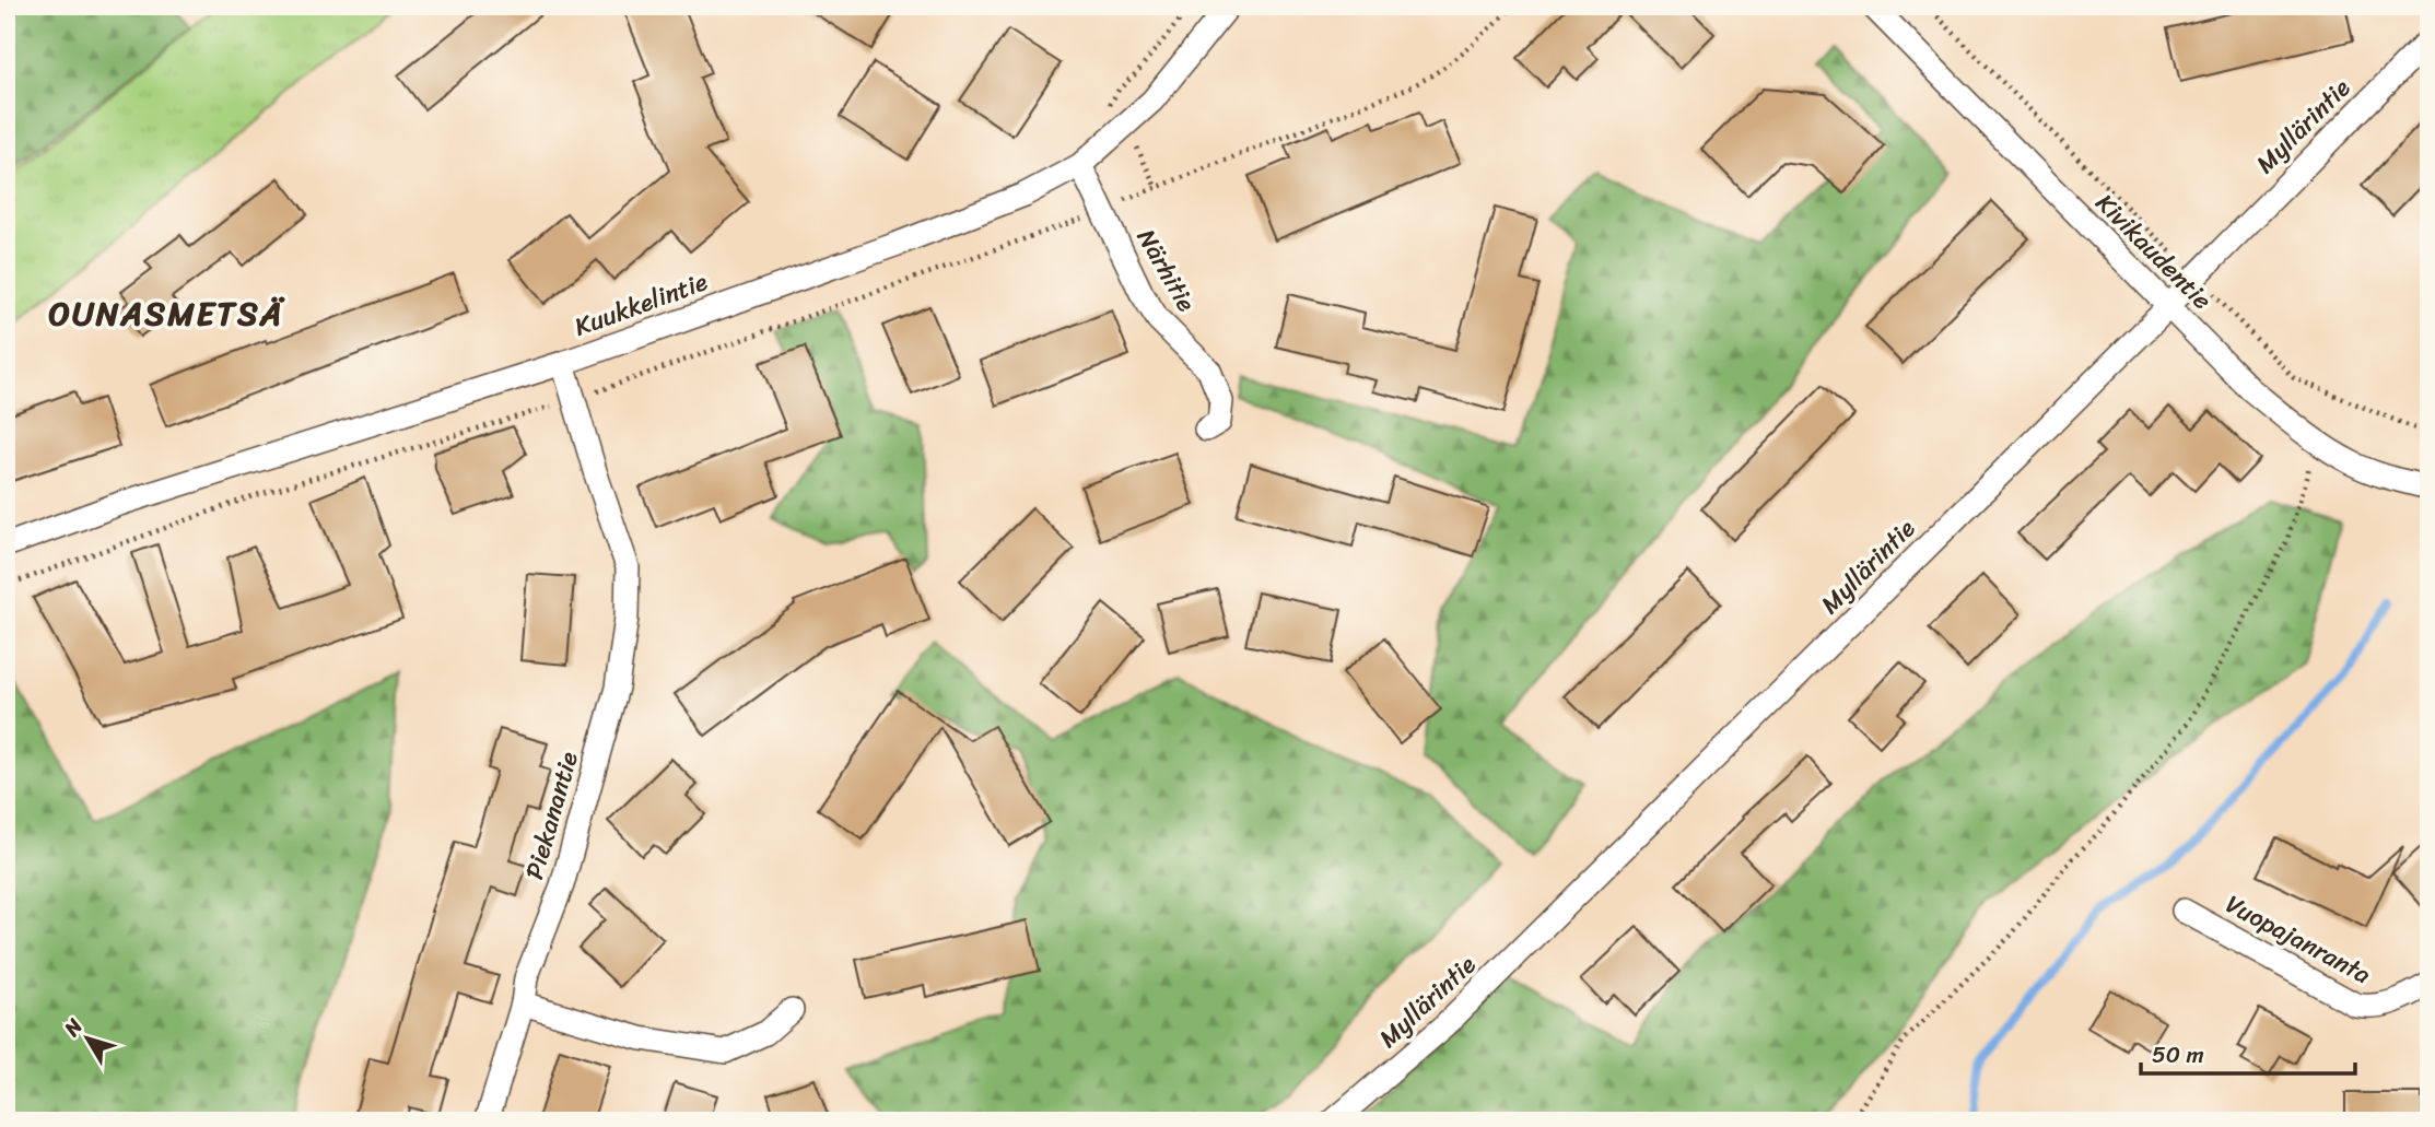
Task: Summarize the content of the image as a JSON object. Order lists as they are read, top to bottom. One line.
{"streets":{"street":["Myllärintie","Kivikaudentie","Närhitie","Kuukkelintie","Piekanantie","Vuopajanranta"]},"crossings":[["Myllärintie","Kivikaudentie"],["Närhitie","Kuukkelintie"],["Kuukkelintie","Piekanantie"]],"districts":["OUNASMETSÄ"],"scale_bar":"50 m","north":"top left"}
